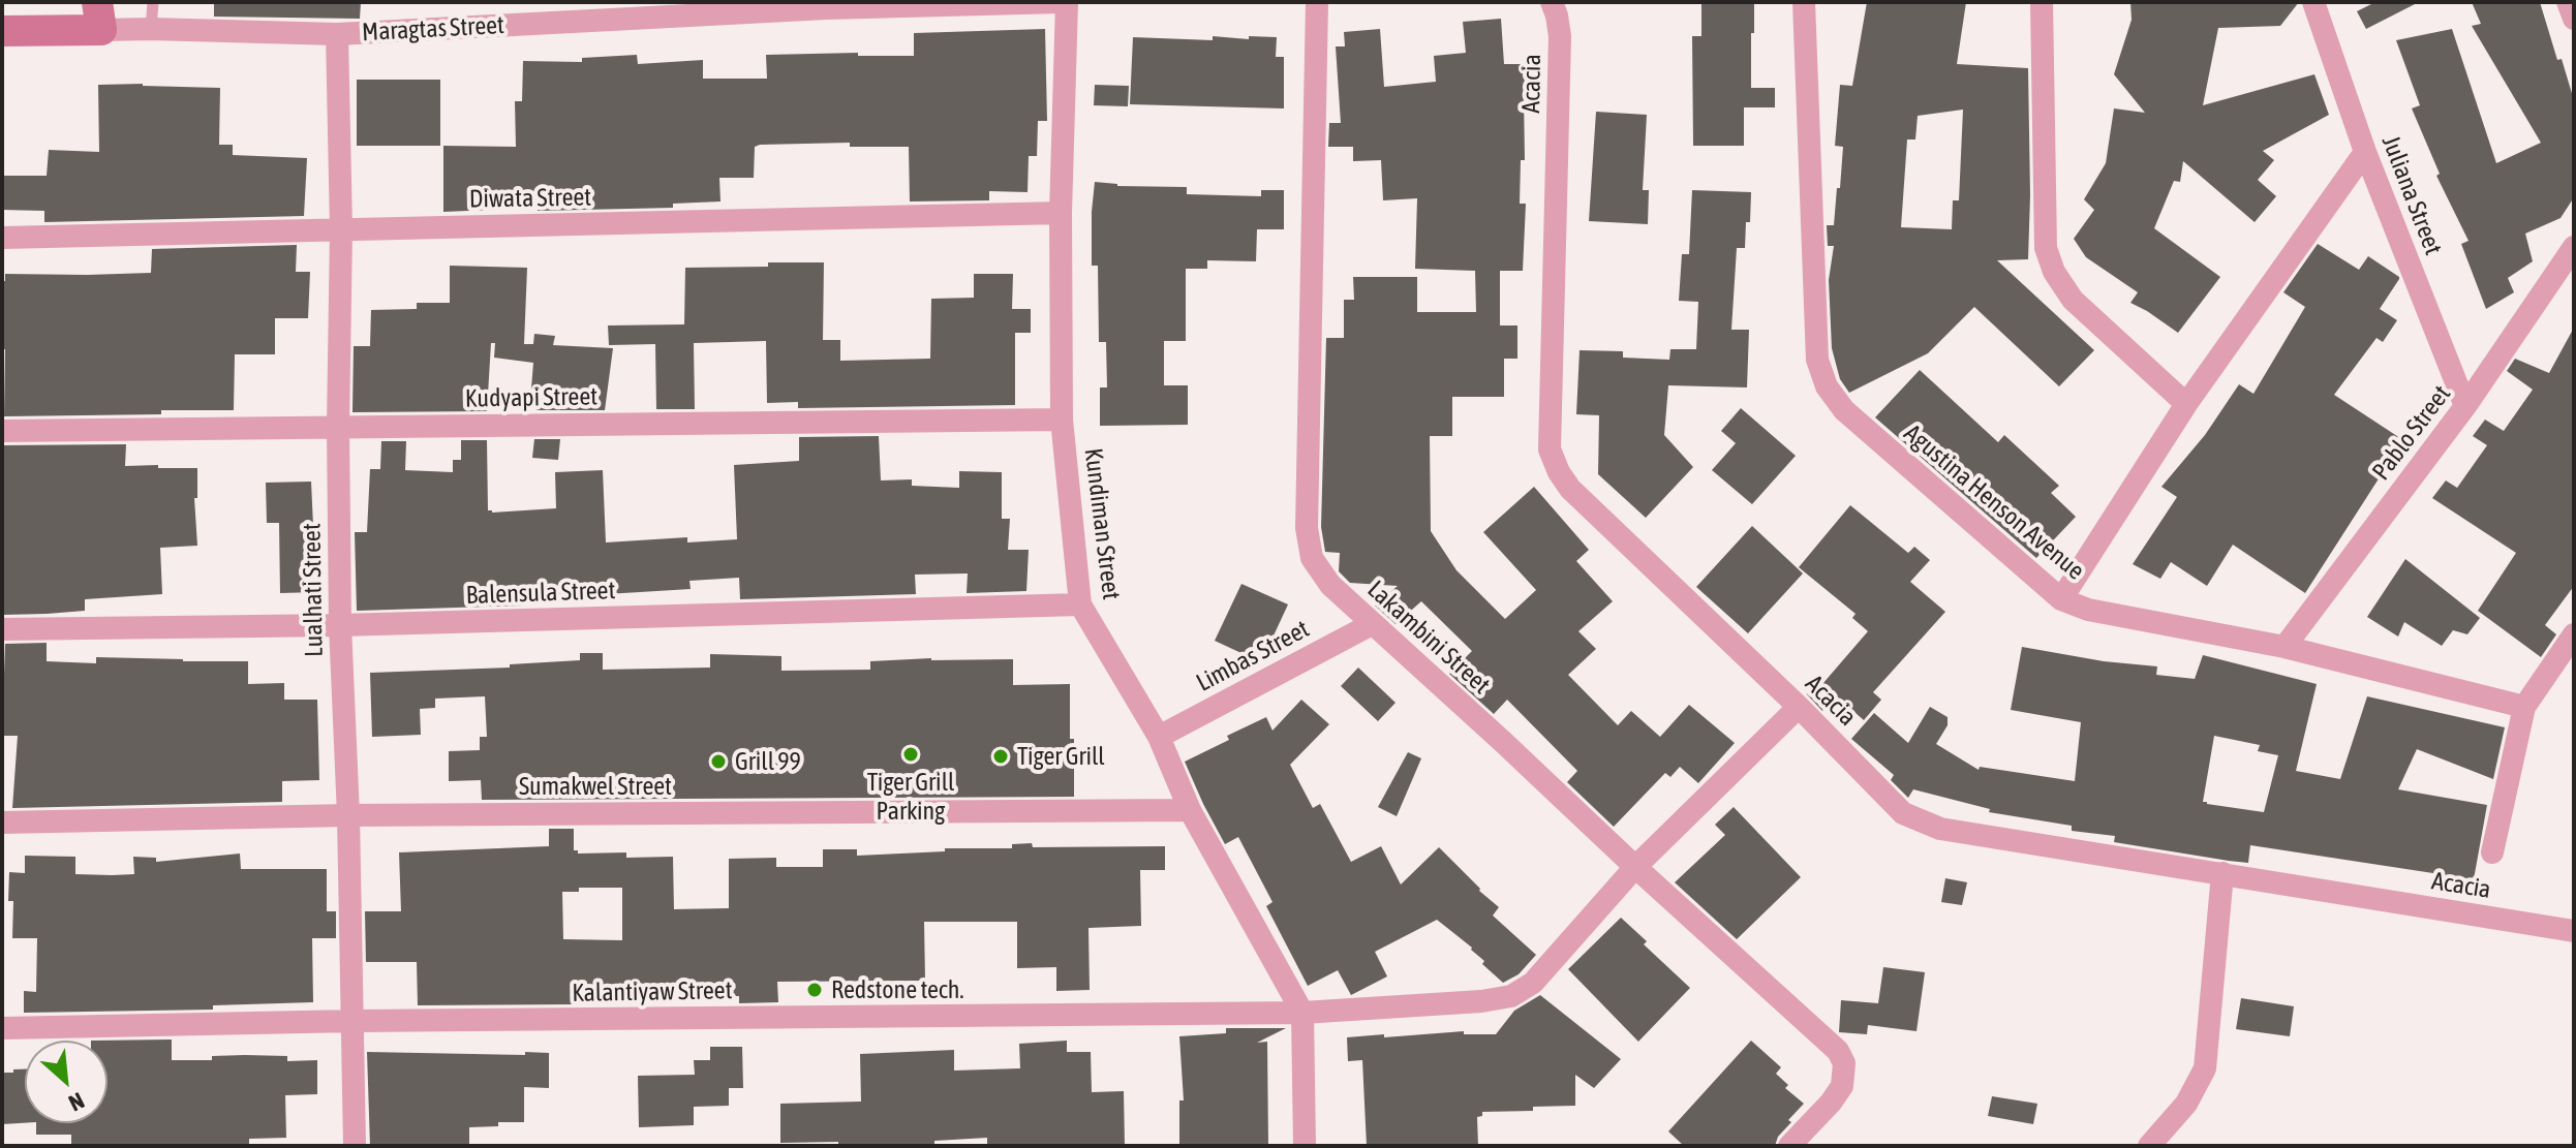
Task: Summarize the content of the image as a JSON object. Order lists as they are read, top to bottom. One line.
{"streets":{"street":["Maragtas Street","Acacia","Juliana Street","Diwata Street","Kudyapi Street","Pablo Street","Agustina Henson Avenue","Kundiman Street","Lualhati Street","Balensula Street","Lakambini Street","Limbas Street","Sumakwel Street","Kalantiyaw Street"]},"crossings":[["Maragtas Street","Kundiman Street"],["Maragtas Street","Lualhati Street"],["Acacia","Kalantiyaw Street"],["Juliana Street","Pablo Street"],["Diwata Street","Kundiman Street"],["Diwata Street","Lualhati Street"],["Kudyapi Street","Kundiman Street"],["Kudyapi Street","Lualhati Street"],["Pablo Street","Agustina Henson Avenue"],["Kundiman Street","Balensula Street"],["Kundiman Street","Limbas Street"],["Kundiman Street","Sumakwel Street"],["Kundiman Street","Kalantiyaw Street"],["Lualhati Street","Balensula Street"],["Lualhati Street","Sumakwel Street"],["Lualhati Street","Kalantiyaw Street"],["Lakambini Street","Limbas Street"],["Lakambini Street","Kalantiyaw Street"]],"places":["Tiger Grill Parking","Tiger Grill","Grill 99","Redstone tech."],"north":"bottom right"}
